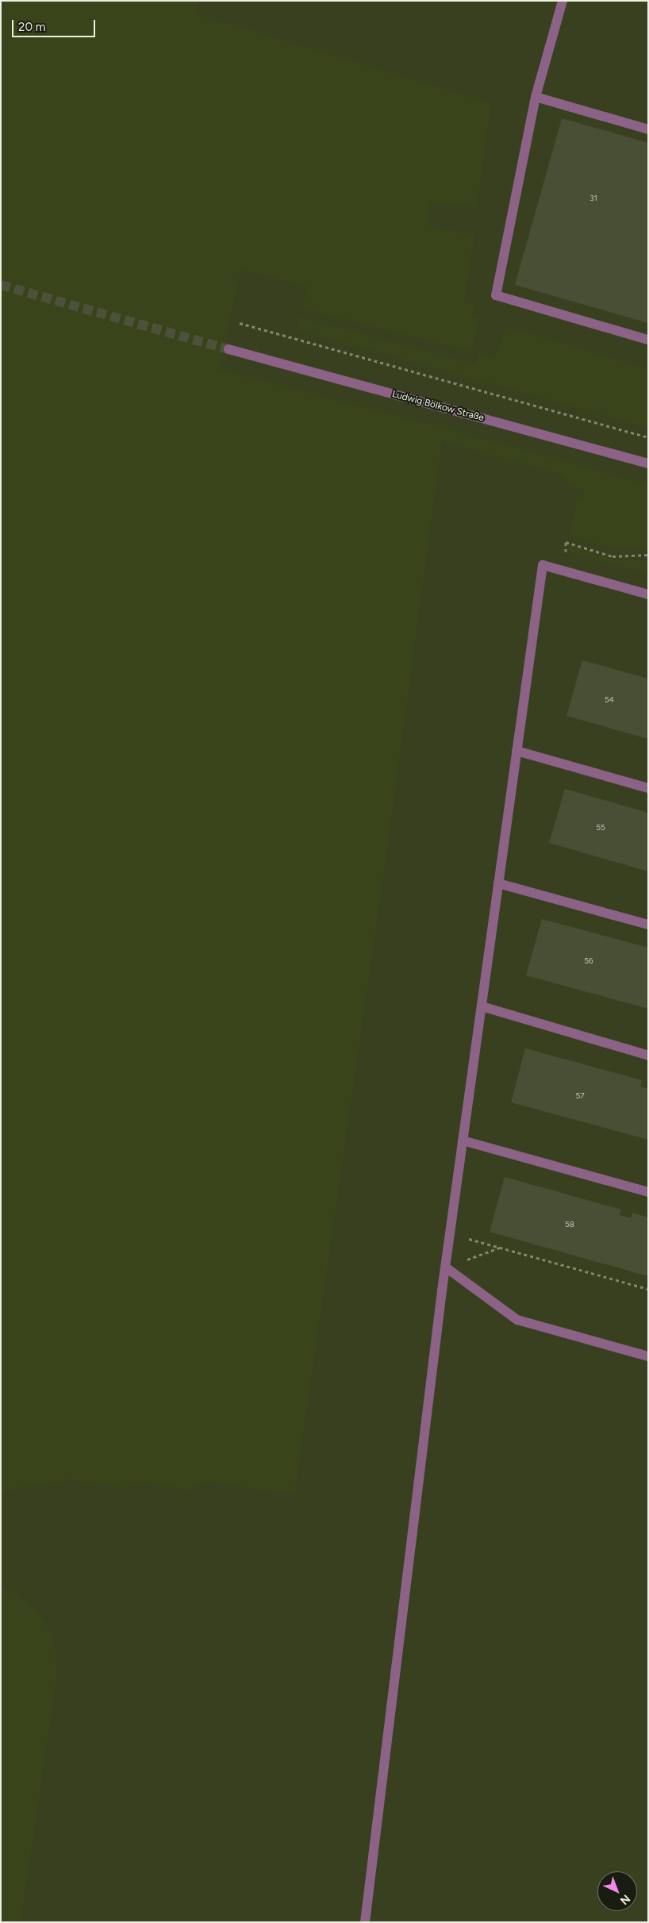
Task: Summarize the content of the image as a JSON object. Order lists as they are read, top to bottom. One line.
{"streets":{"street":["Ludwig Bölkow Straße"]},"house_numbers":["31","54","55","56","57","58"],"scale_bar":"20 m","north":"bottom right"}
